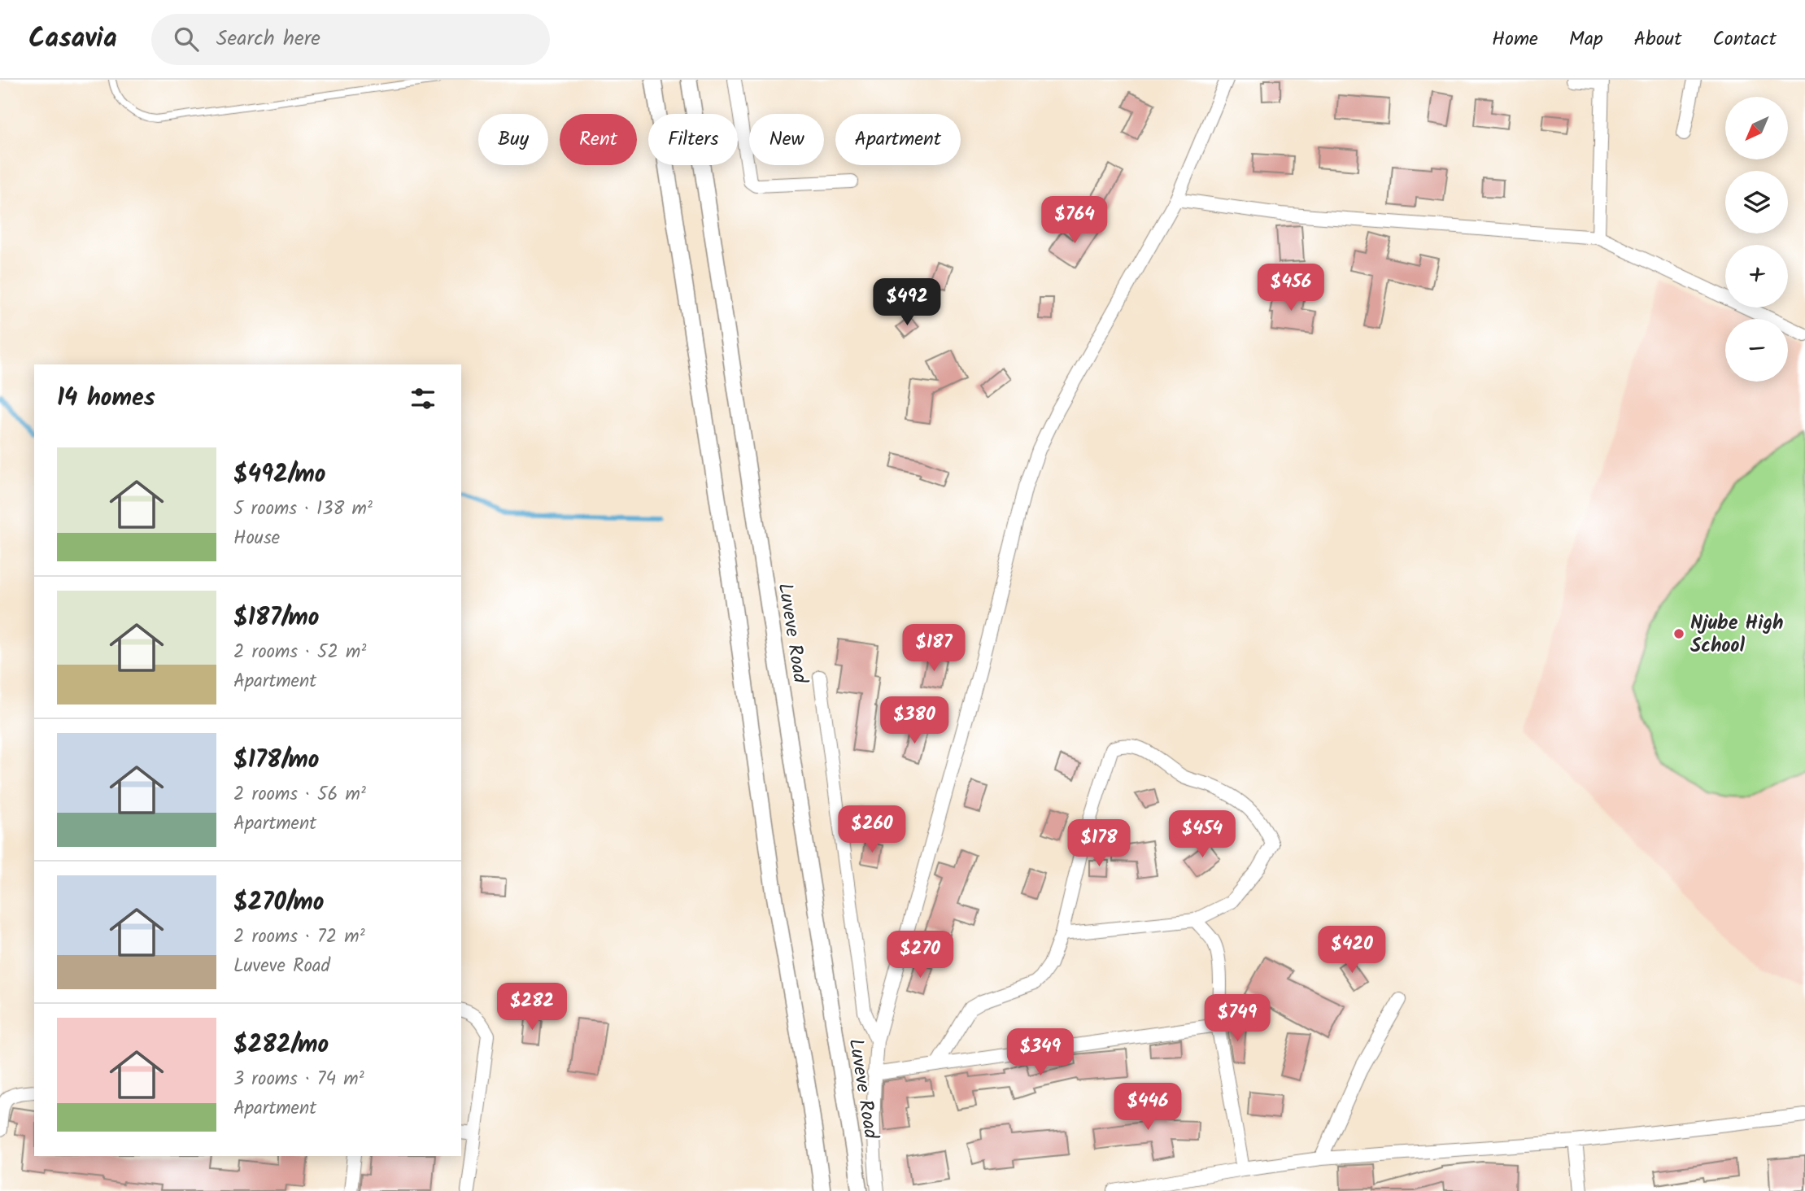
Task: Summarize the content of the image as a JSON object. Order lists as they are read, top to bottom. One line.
{"streets":{"street":["Luveve Road"]},"places":["Njube High School"],"north":"bottom left","page":{"header":"Casavia","search":"Search here","nav":["Home","Map","About","Contact"],"map_buttons":["+","−"],"chip":["Buy","Rent","Filters","New","Apartment"],"price":["$764","$456","$492","$187","$380","$260","$454","$178","$420","$270","$282","$749","$349","$446"],"heading":"14 homes","list":[{"name":"$492/mo","note":"5 rooms · 138 m² · House"},{"name":"$187/mo","note":"2 rooms · 52 m² · Apartment"},{"name":"$178/mo","note":"2 rooms · 56 m² · Apartment"},{"name":"$270/mo","note":"2 rooms · 72 m² · Luveve Road"},{"name":"$282/mo","note":"3 rooms · 74 m² · Apartment"}]}}
